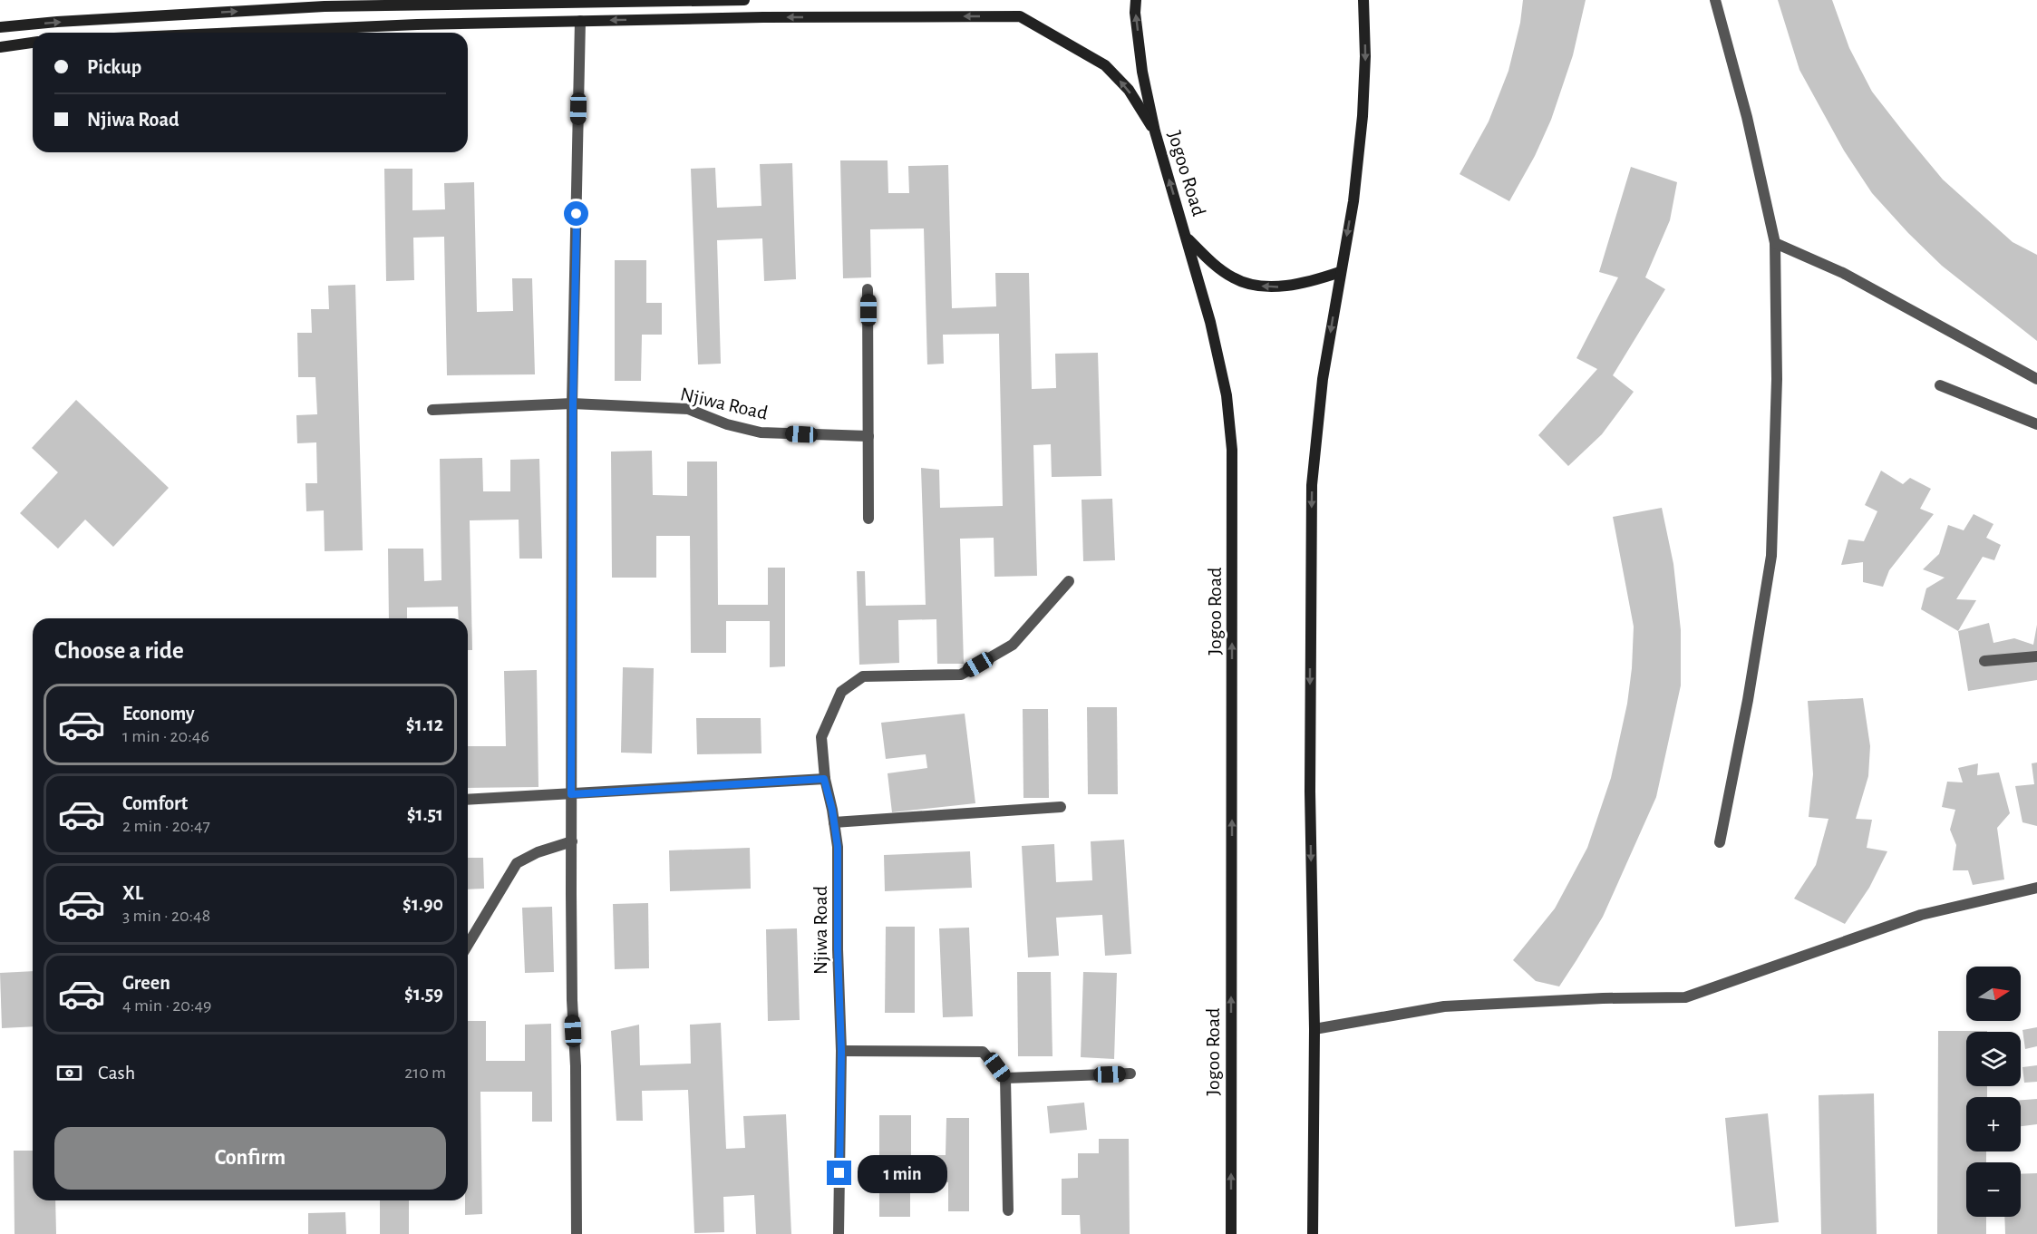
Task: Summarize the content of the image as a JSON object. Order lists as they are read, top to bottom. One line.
{"streets":{"main road":["Jogoo Road"],"street":["Njiwa Road"]},"north":"right","page":{"banner":["Pickup","Njiwa Road"],"heading":"Choose a ride","list":[{"name":"Economy","note":"1 min · 20:46","value":"$1.12"},{"name":"Comfort","note":"2 min · 20:47","value":"$1.51"},{"name":"XL","note":"3 min · 20:48","value":"$1.90"},{"name":"Green","note":"4 min · 20:49","value":"$1.59"}],"map_buttons":["+","−"],"pay":["Cash","210 m"],"buttons":"Confirm","bubble":"1 min"}}
